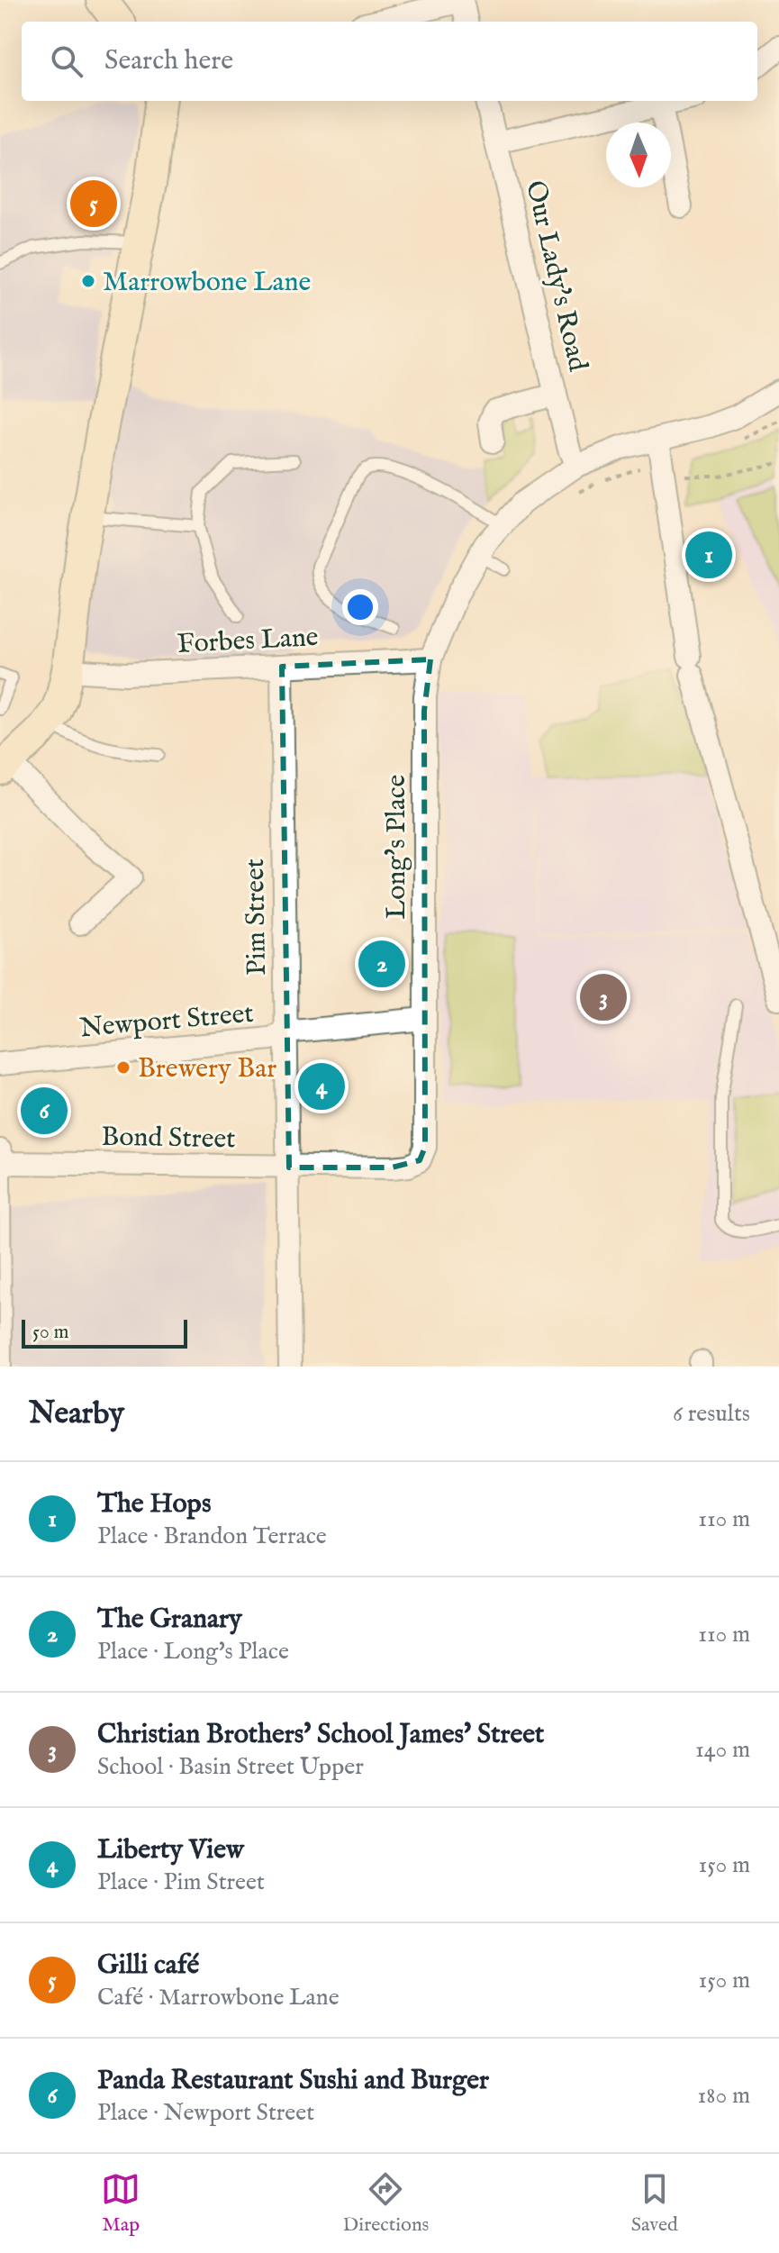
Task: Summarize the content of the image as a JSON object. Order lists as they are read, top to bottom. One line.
{"streets":{"street":["Our Lady's Road","Forbes Lane","Long's Place","Pim Street","Newport Street","Bond Street"]},"crossings":[["Our Lady's Road","Long's Place"],["Forbes Lane","Long's Place"],["Forbes Lane","Pim Street"],["Long's Place","Pim Street"],["Long's Place","Newport Street"],["Long's Place","Bond Street"],["Pim Street","Newport Street"],["Pim Street","Bond Street"]],"places":["Marrowbone Lane","Brewery Bar"],"scale_bar":"50 m","north":"bottom","page":{"search":"Search here","pins":["5","1","2","3","4","6"],"scale":"50 m","heading":["Nearby","6 results"],"list":[{"mark":"1","name":"The Hops","note":"Place · Brandon Terrace","value":"110 m"},{"mark":"2","name":"The Granary","note":"Place · Long's Place","value":"110 m"},{"mark":"3","name":"Christian Brothers' School James' Street","note":"School · Basin Street Upper","value":"140 m"},{"mark":"4","name":"Liberty View","note":"Place · Pim Street","value":"150 m"},{"mark":"5","name":"Gilli café","note":"Café · Marrowbone Lane","value":"150 m"},{"mark":"6","name":"Panda Restaurant Sushi and Burger","note":"Place · Newport Street","value":"180 m"}],"nav":["Map","Directions","Saved"]}}
